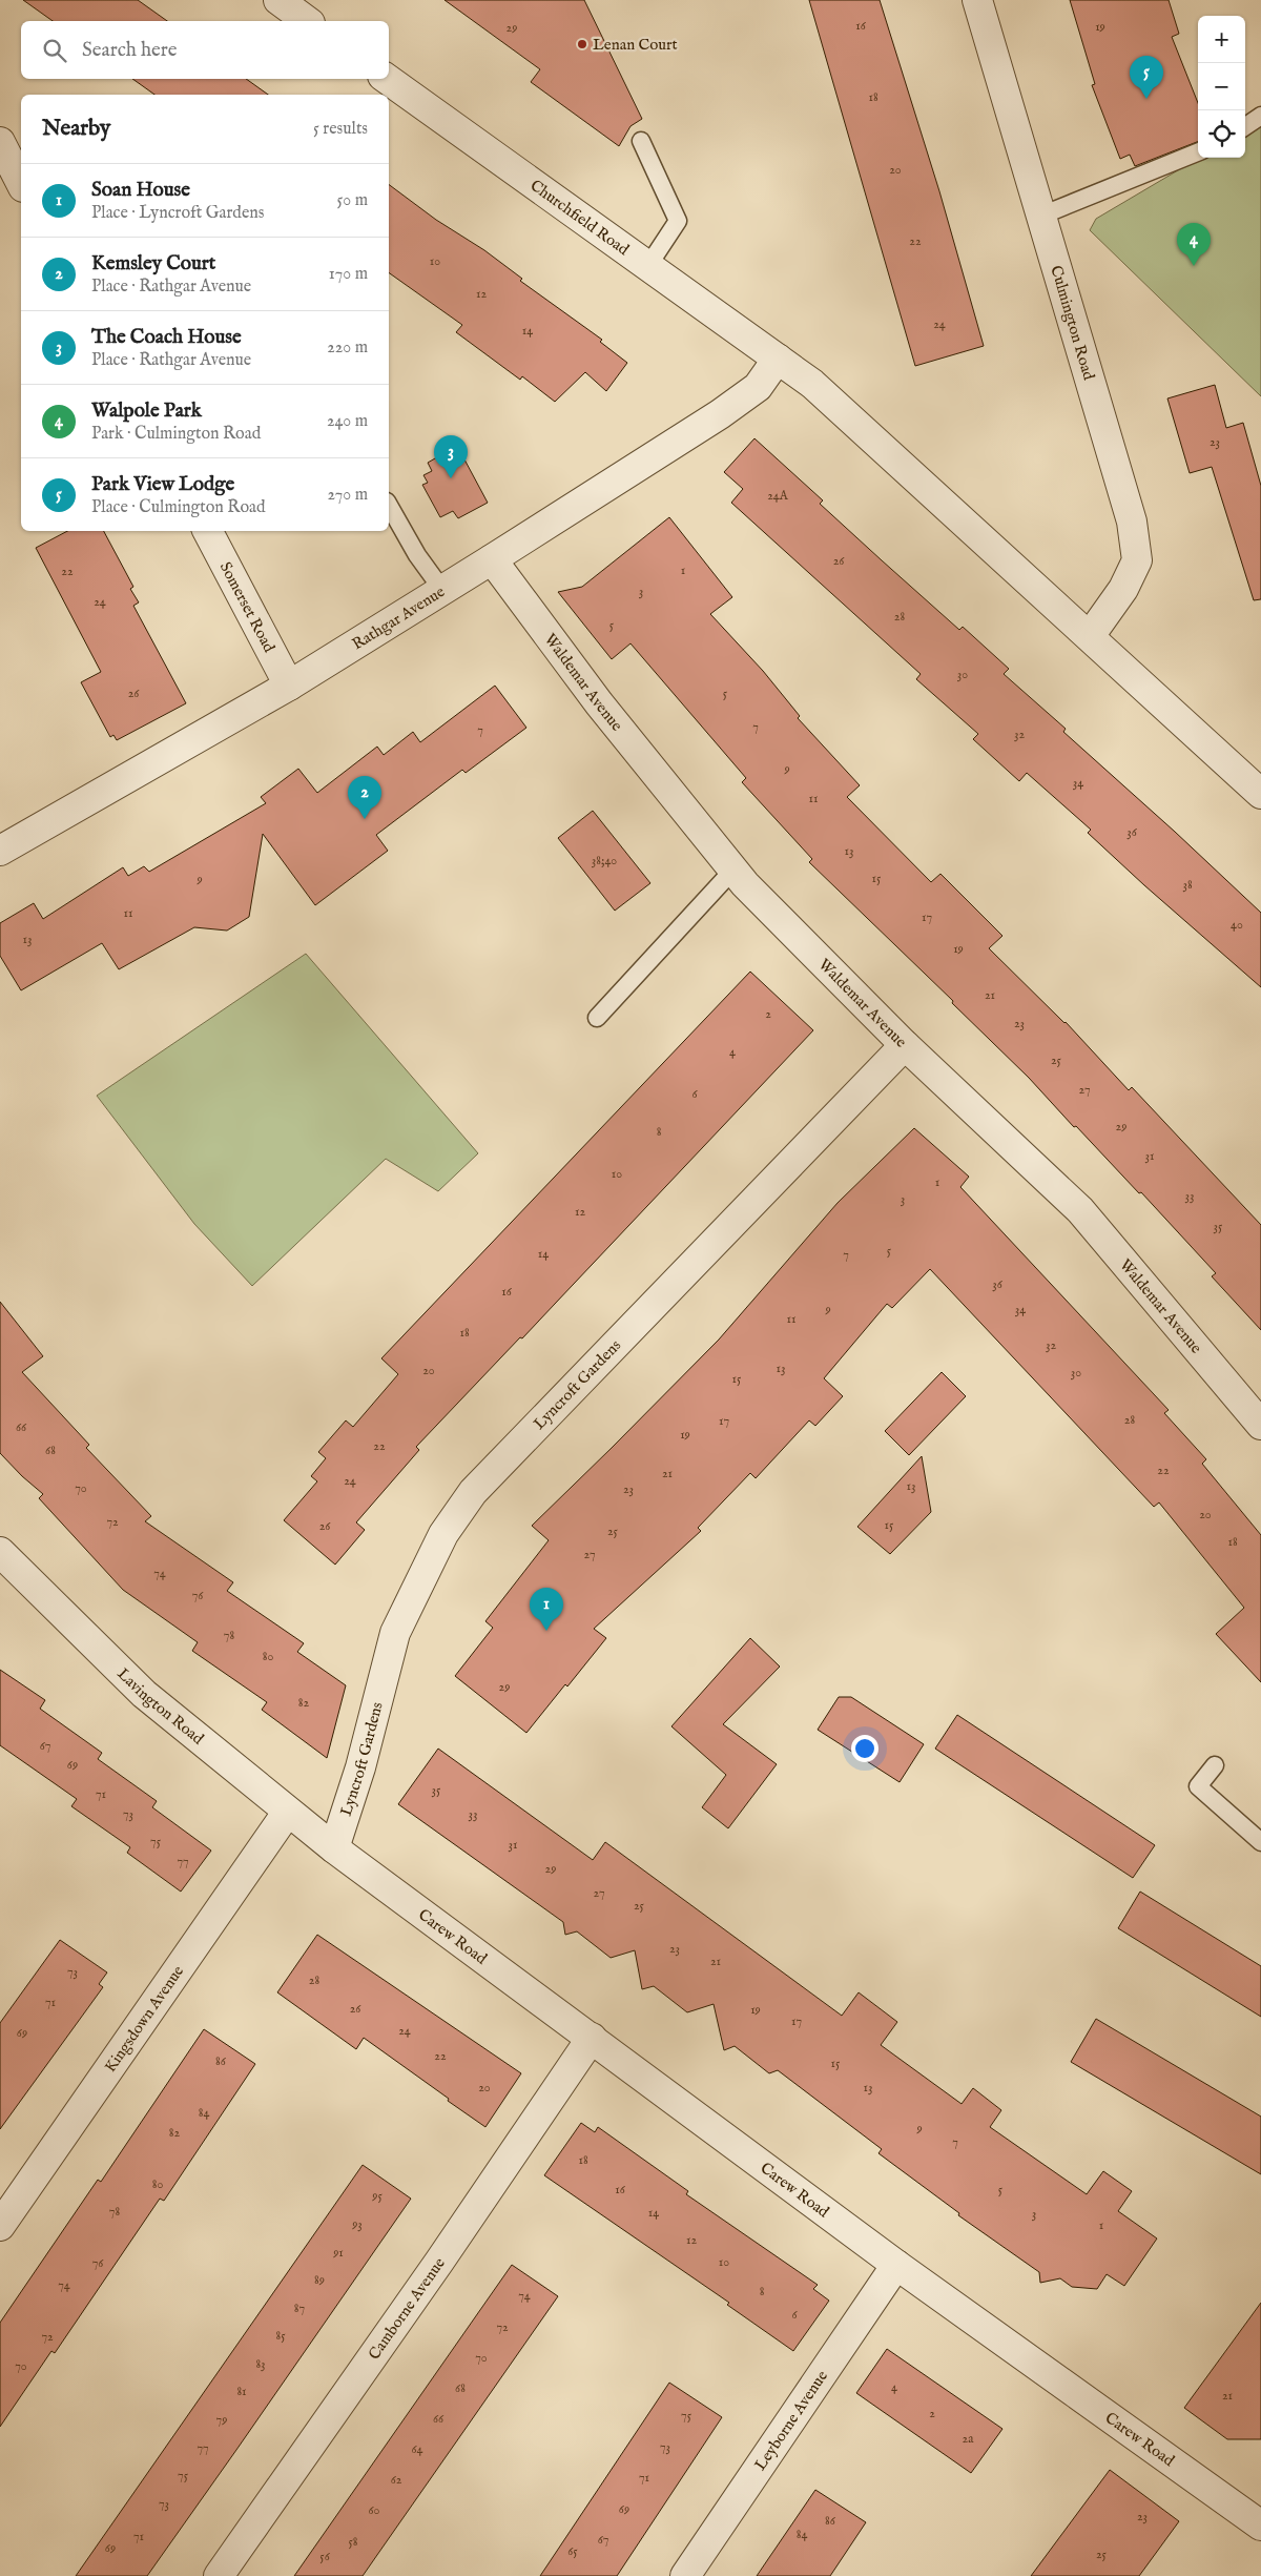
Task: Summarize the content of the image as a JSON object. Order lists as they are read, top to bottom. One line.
{"streets":{"street":["Churchfield Road","Culmington Road","Somerset Road","Rathgar Avenue","Waldemar Avenue","Lyncroft Gardens","Lavington Road","Carew Road","Kingsdown Avenue","Camborne Avenue","Leyborne Avenue"]},"crossings":[["Churchfield Road","Rathgar Avenue"],["Somerset Road","Rathgar Avenue"],["Rathgar Avenue","Waldemar Avenue"],["Waldemar Avenue","Lyncroft Gardens"],["Lyncroft Gardens","Lavington Road"],["Lyncroft Gardens","Carew Road"],["Lavington Road","Carew Road"],["Lavington Road","Kingsdown Avenue"],["Carew Road","Camborne Avenue"],["Carew Road","Leyborne Avenue"]],"places":["Lenan Court"],"house_numbers":["16","19","29","18","20","22","10","12","24","14","23","24A","26","1","22","3","24","28","5","30","26","5","7","7","32","9","34","11","36","13","38;40","15","9","38","11","17","40","13","19","21","2","23","4","25","27","6","29","8","31","10","1","33","3","12","35","5","14","7","36","16","9","34","11","18","32","13","20","30","15","28","17","66","19","22","68","22","21","24","13","70","23","20","72","15","26","25","18","27","74","76","78","80","29","82","67","69","35","71","73","33","75","31","77","29","27","25","23","21","73","28","71","26","19","17","24","69","22","86","15","20","13","84","9","82","7","18","80","16","5","95","78","14","3","93","1","12","91","10","76","89","74","8","74","87","6","72","85","72","70","83","70","4","68","81","21","2","75","66","79","2a","73","77","64","75","71","62","73","69","60","23","86","84","71","67","58","69","65","25","56"],"page":{"map_buttons":["+","−"],"search":"Search here","pins":["5","4","3","2","1"],"heading":["Nearby","5 results"],"list":[{"mark":"1","name":"Soan House","note":"Place · Lyncroft Gardens","value":"50 m"},{"mark":"2","name":"Kemsley Court","note":"Place · Rathgar Avenue","value":"170 m"},{"mark":"3","name":"The Coach House","note":"Place · Rathgar Avenue","value":"220 m"},{"mark":"4","name":"Walpole Park","note":"Park · Culmington Road","value":"240 m"},{"mark":"5","name":"Park View Lodge","note":"Place · Culmington Road","value":"270 m"}]}}
